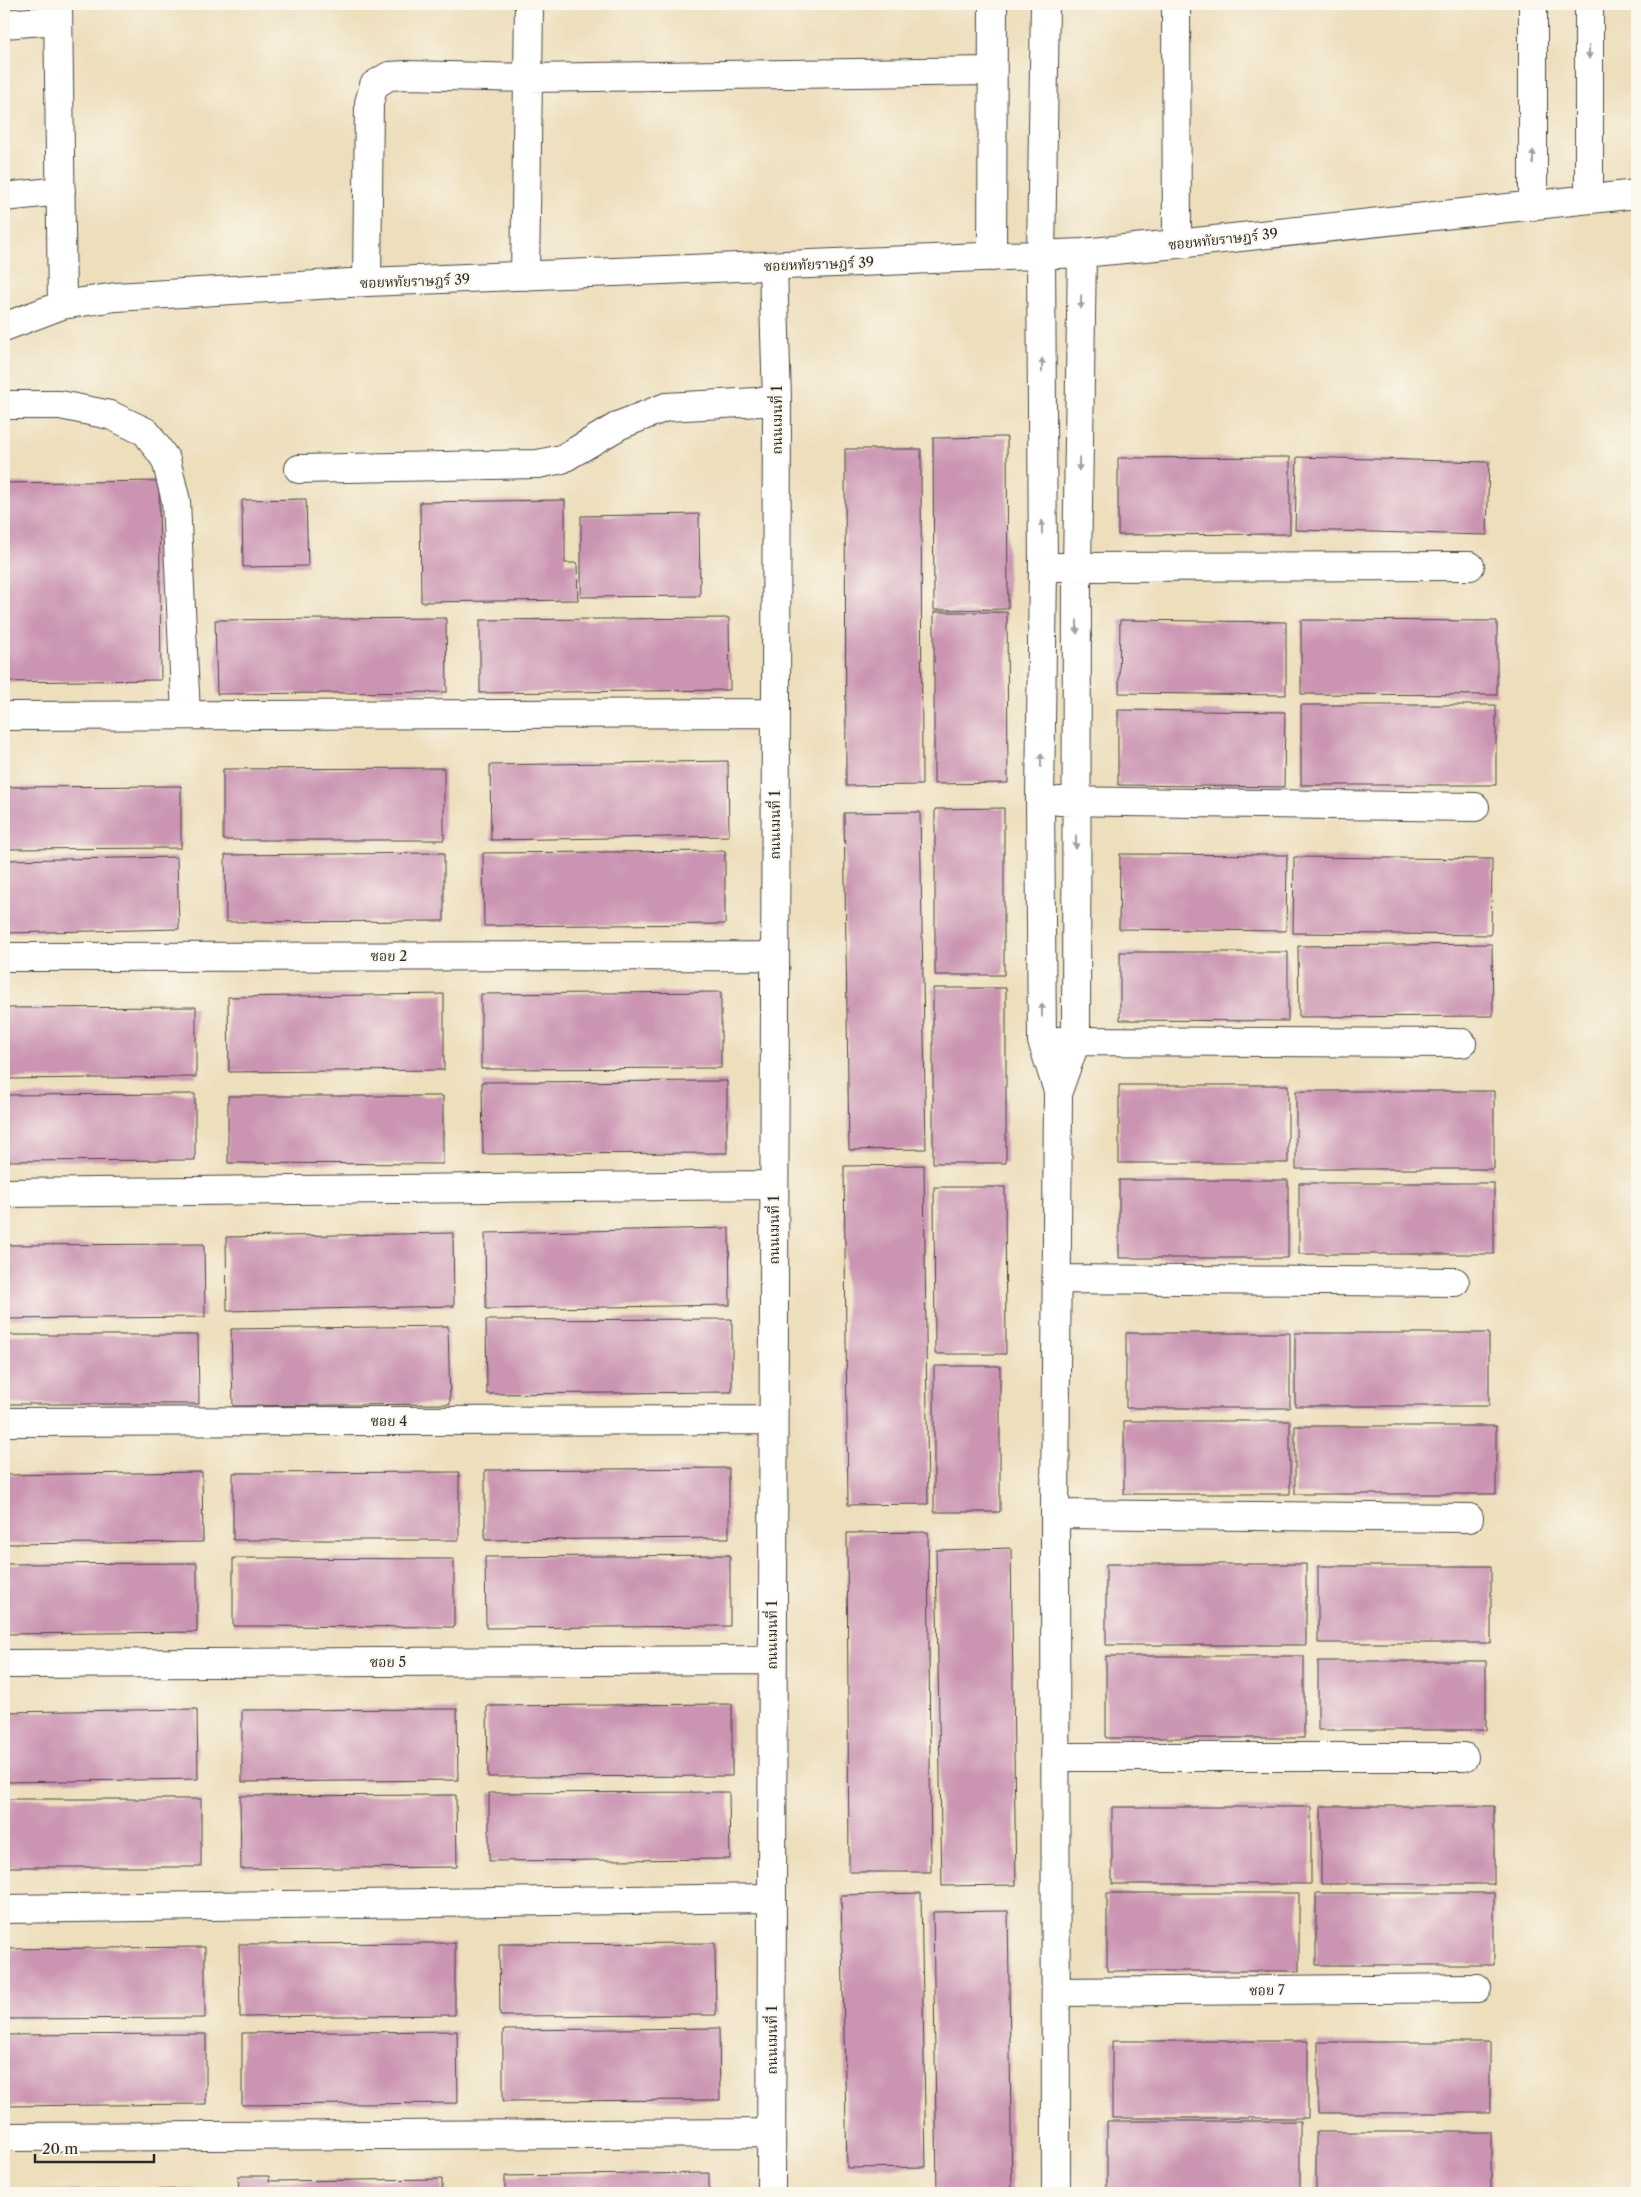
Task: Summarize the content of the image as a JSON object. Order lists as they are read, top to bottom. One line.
{"streets":{"street":["ซอยหทัยราษฎร์ 39","ถนนเมนที่ 1","ซอย 2","ซอย 4","ซอย 5","ซอย 7"]},"crossings":[["ซอยหทัยราษฎร์ 39","ถนนเมนที่ 1"],["ถนนเมนที่ 1","ซอย 2"],["ถนนเมนที่ 1","ซอย 4"],["ถนนเมนที่ 1","ซอย 5"]],"scale_bar":"20 m"}
